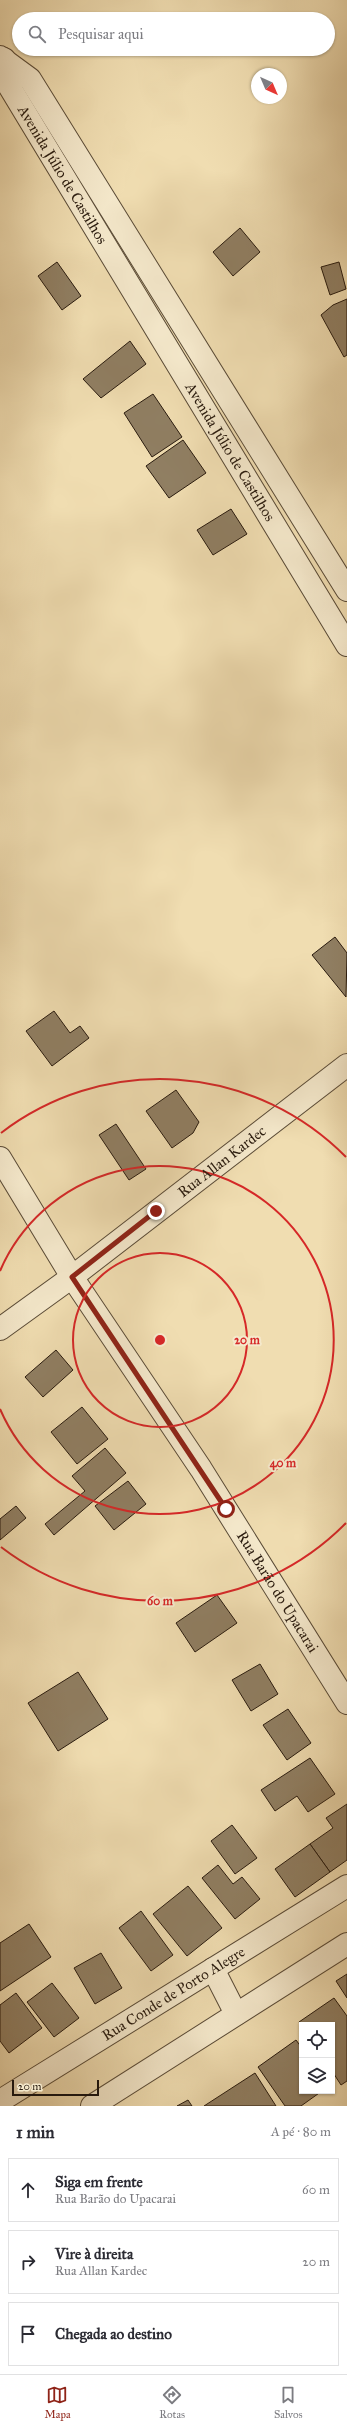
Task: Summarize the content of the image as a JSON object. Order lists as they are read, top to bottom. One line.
{"streets":{"street":["Avenida Júlio de Castilhos","Rua Allan Kardec","Rua Barão do Upacarai","Rua Conde de Porto Alegre"]},"crossings":[["Rua Allan Kardec","Rua Barão do Upacarai"]],"scale_bar":"20 m","north":"bottom right","page":{"search":"Pesquisar aqui","scale":"20 m","heading":["1 min","A pé · 80 m"],"list":[["Siga em frente","Rua Barão do Upacarai","60 m"],["Vire à direita","Rua Allan Kardec","20 m"],"Chegada ao destino"],"nav":["Mapa","Rotas","Salvos"]},"rings":["20 m","40 m","60 m"]}
